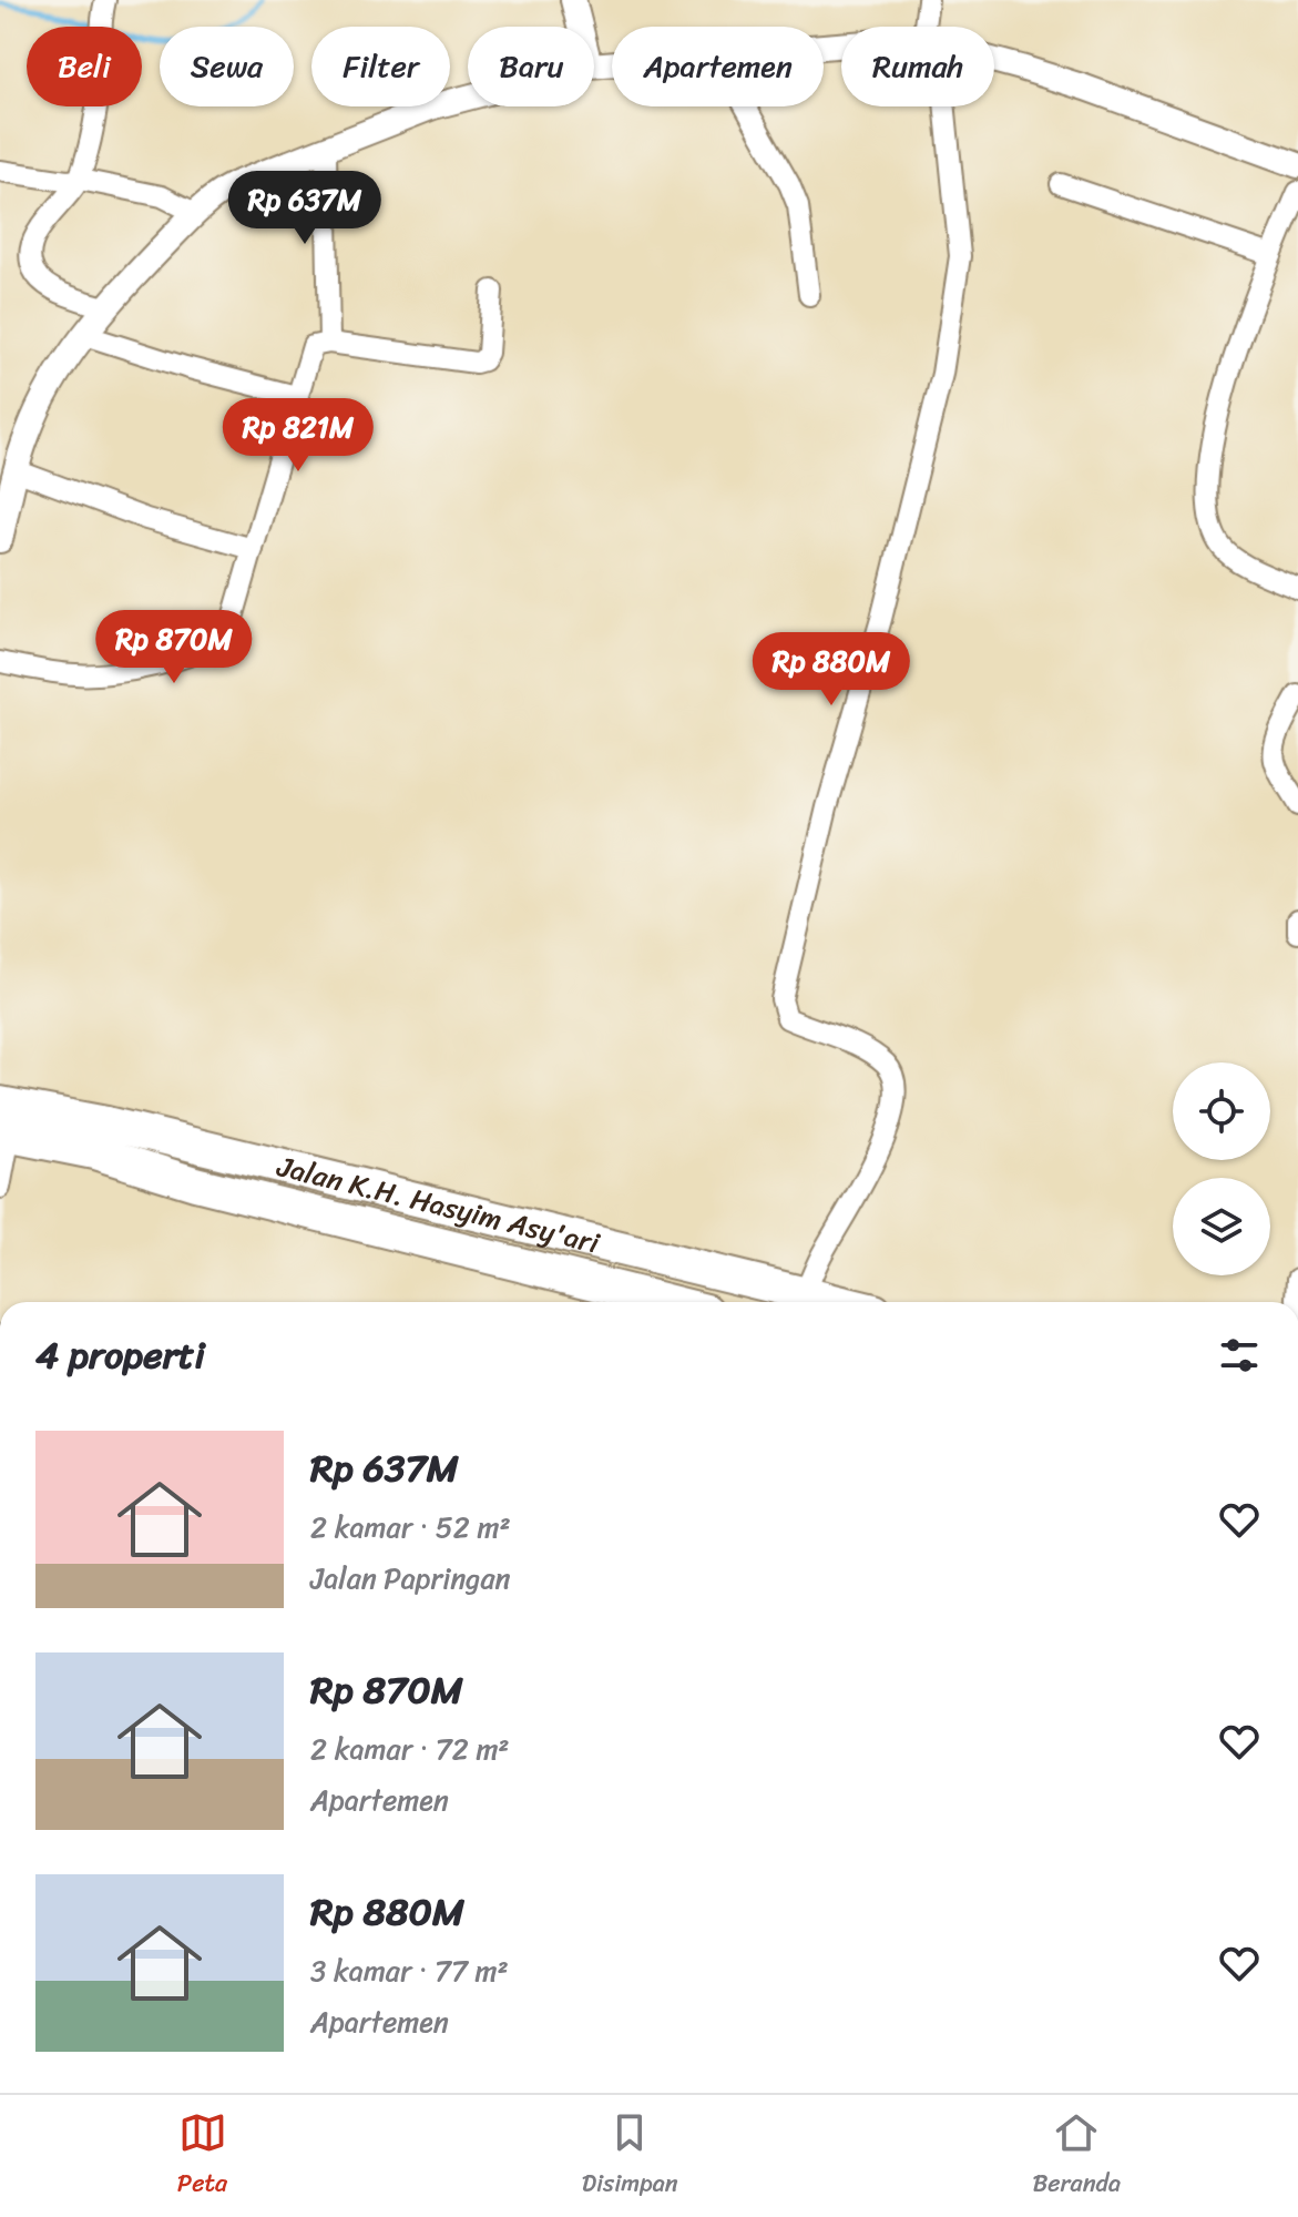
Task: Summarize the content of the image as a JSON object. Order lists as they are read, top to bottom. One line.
{"streets":{"highway":["Jalan K.H. Hasyim Asy'ari"]},"page":{"chip":["Beli","Sewa","Filter","Baru","Apartemen","Rumah"],"price":["Rp 637M","Rp 821M","Rp 870M","Rp 880M"],"heading":"4 properti","list":[{"name":"Rp 637M","note":"2 kamar · 52 m² · Jalan Papringan"},{"name":"Rp 870M","note":"2 kamar · 72 m² · Apartemen"},{"name":"Rp 880M","note":"3 kamar · 77 m² · Apartemen"}],"tabs":["Peta","Disimpan","Beranda"]}}
